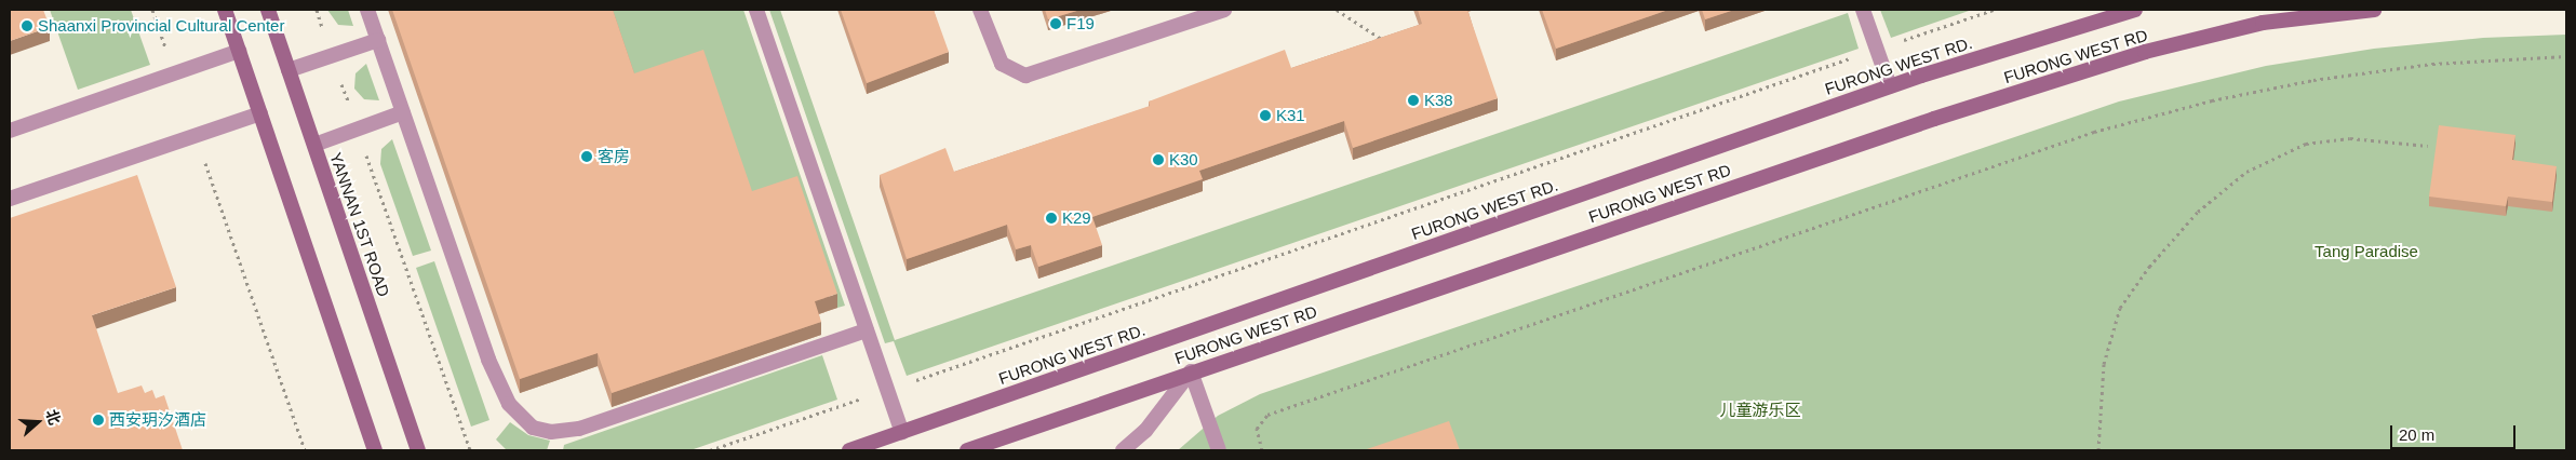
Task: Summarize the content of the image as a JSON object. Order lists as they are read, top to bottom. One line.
{"streets":{"main road":["FURONG WEST RD","FURONG WEST RD.","YANNAN 1ST ROAD"]},"parks":["Tang Paradise","儿童游乐区"],"places":["F19","Shaanxi Provincial Cultural Center","K38","K31","客房","K30","K29","西安玥汐酒店"],"scale_bar":"20 m","north":"right"}
